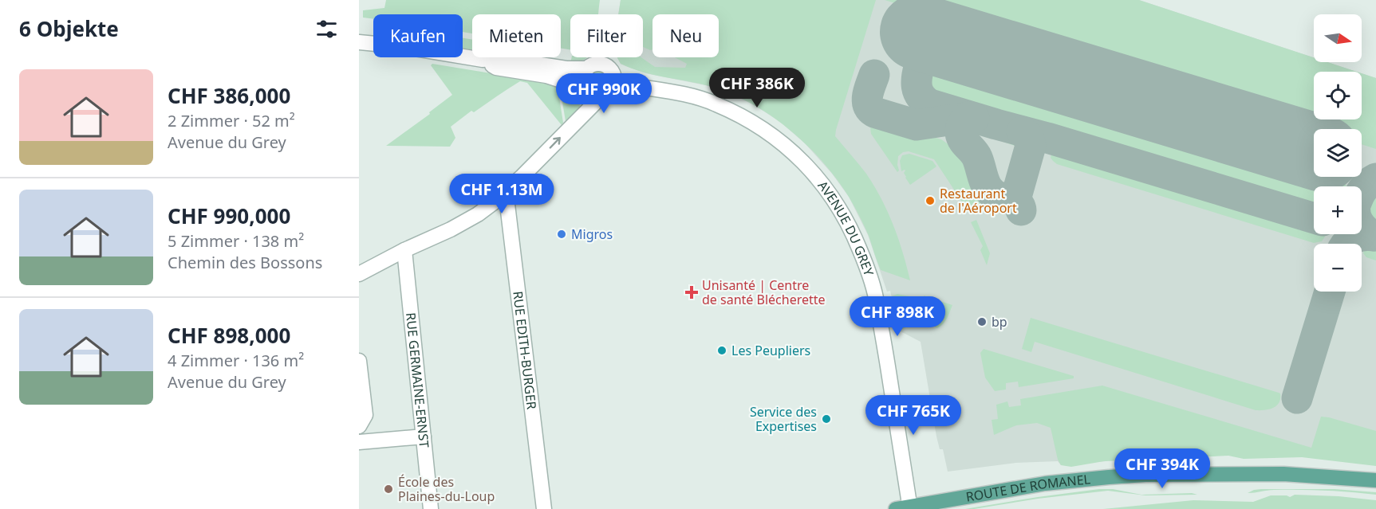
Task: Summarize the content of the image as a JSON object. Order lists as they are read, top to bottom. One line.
{"streets":{"main road":["ROUTE DE ROMANEL"],"street":["AVENUE DU GREY","RUE EDITH-BURGER","RUE GERMAINE-ERNST"]},"crossings":[["AVENUE DU GREY","ROUTE DE ROMANEL"]],"places":{"other":["Restaurant de l'Aéroport","Migros","bp","Les Peupliers","Service des Expertises","École des Plaines-du-Loup"],"health":["Unisanté | Centre de santé Blécherette"]},"north":"right","page":{"heading":"6 Objekte","map_buttons":["+","−"],"chip":["Kaufen","Mieten","Filter","Neu"],"list":[{"name":"CHF 386,000","note":"2 Zimmer · 52 m² · Avenue du Grey"},{"name":"CHF 990,000","note":"5 Zimmer · 138 m² · Chemin des Bossons"},{"name":"CHF 898,000","note":"4 Zimmer · 136 m² · Avenue du Grey"}],"price":["CHF 386K","CHF 990K","CHF 1.13M","CHF 898K","CHF 765K","CHF 394K"]}}
